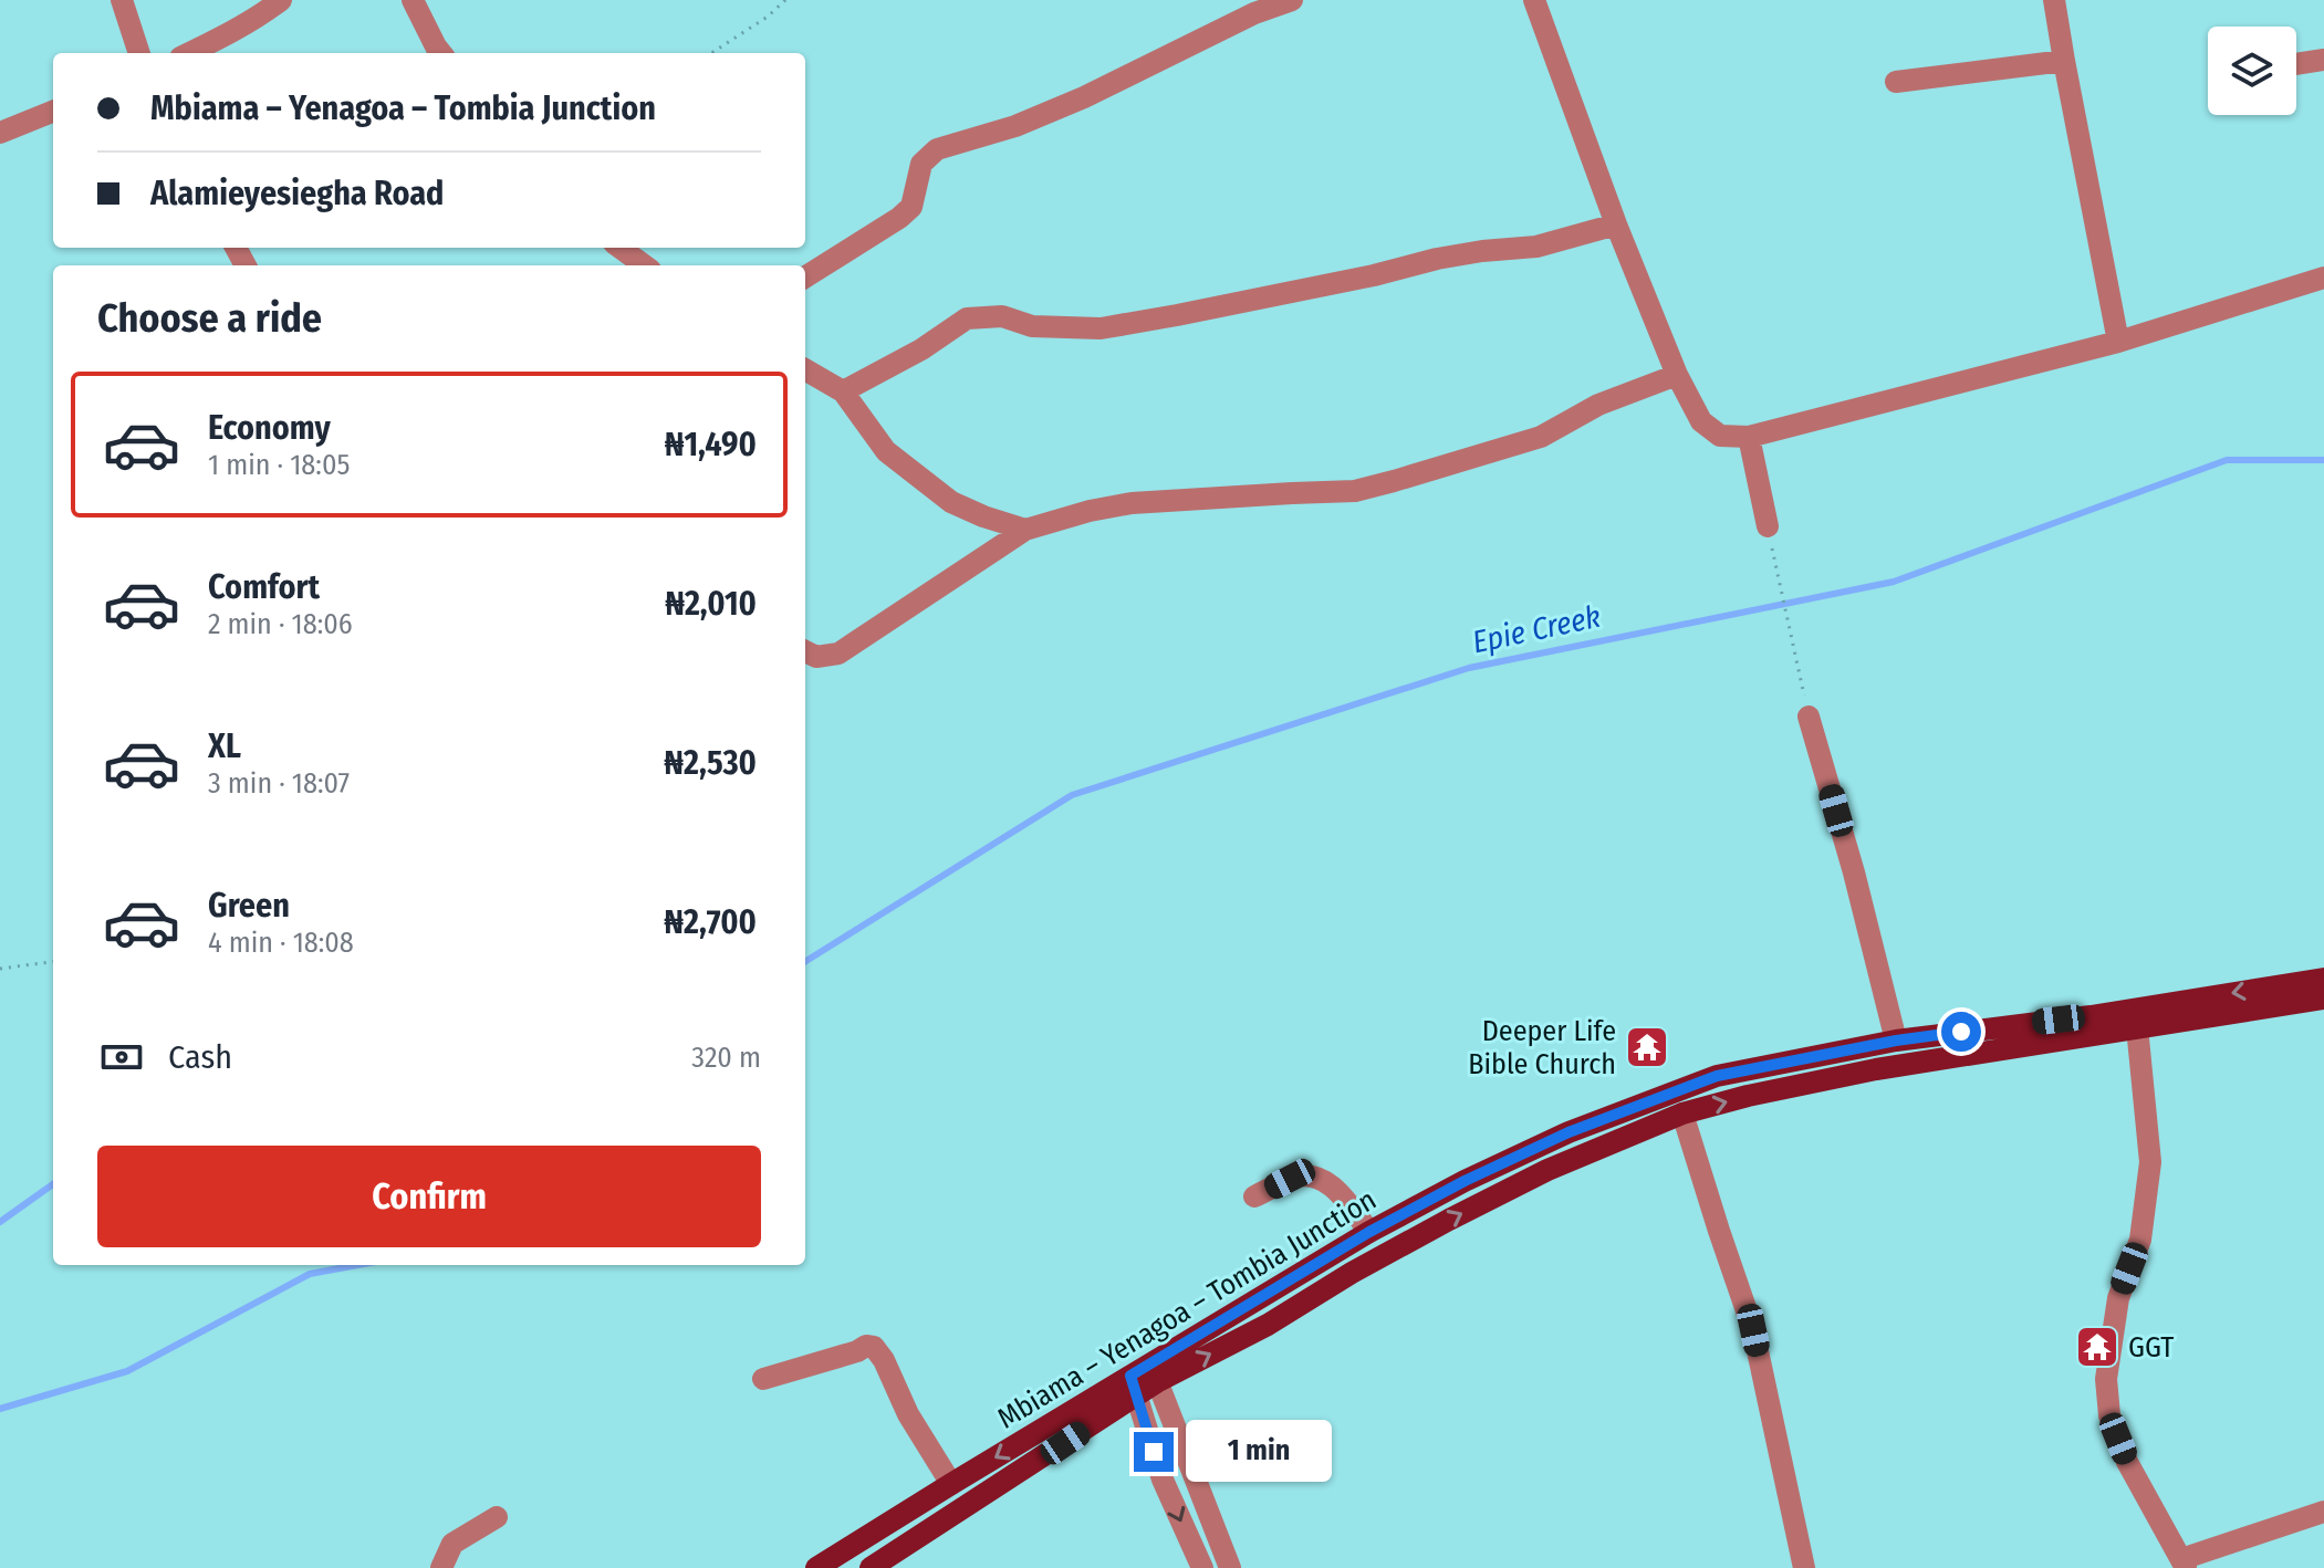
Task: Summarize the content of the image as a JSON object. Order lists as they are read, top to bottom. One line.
{"streets":{"main road":["Mbiama – Yenagoa – Tombia Junction"]},"water":["Epie Creek"],"places":{"temple":["Deeper Life Bible Church","GGT"]},"page":{"banner":["Mbiama – Yenagoa – Tombia Junction","Alamieyesiegha Road"],"heading":"Choose a ride","list":[{"name":"Economy","note":"1 min · 18:05","value":"₦1,490"},{"name":"Comfort","note":"2 min · 18:06","value":"₦2,010"},{"name":"XL","note":"3 min · 18:07","value":"₦2,530"},{"name":"Green","note":"4 min · 18:08","value":"₦2,700"}],"pay":["Cash","320 m"],"buttons":"Confirm","bubble":"1 min"}}
